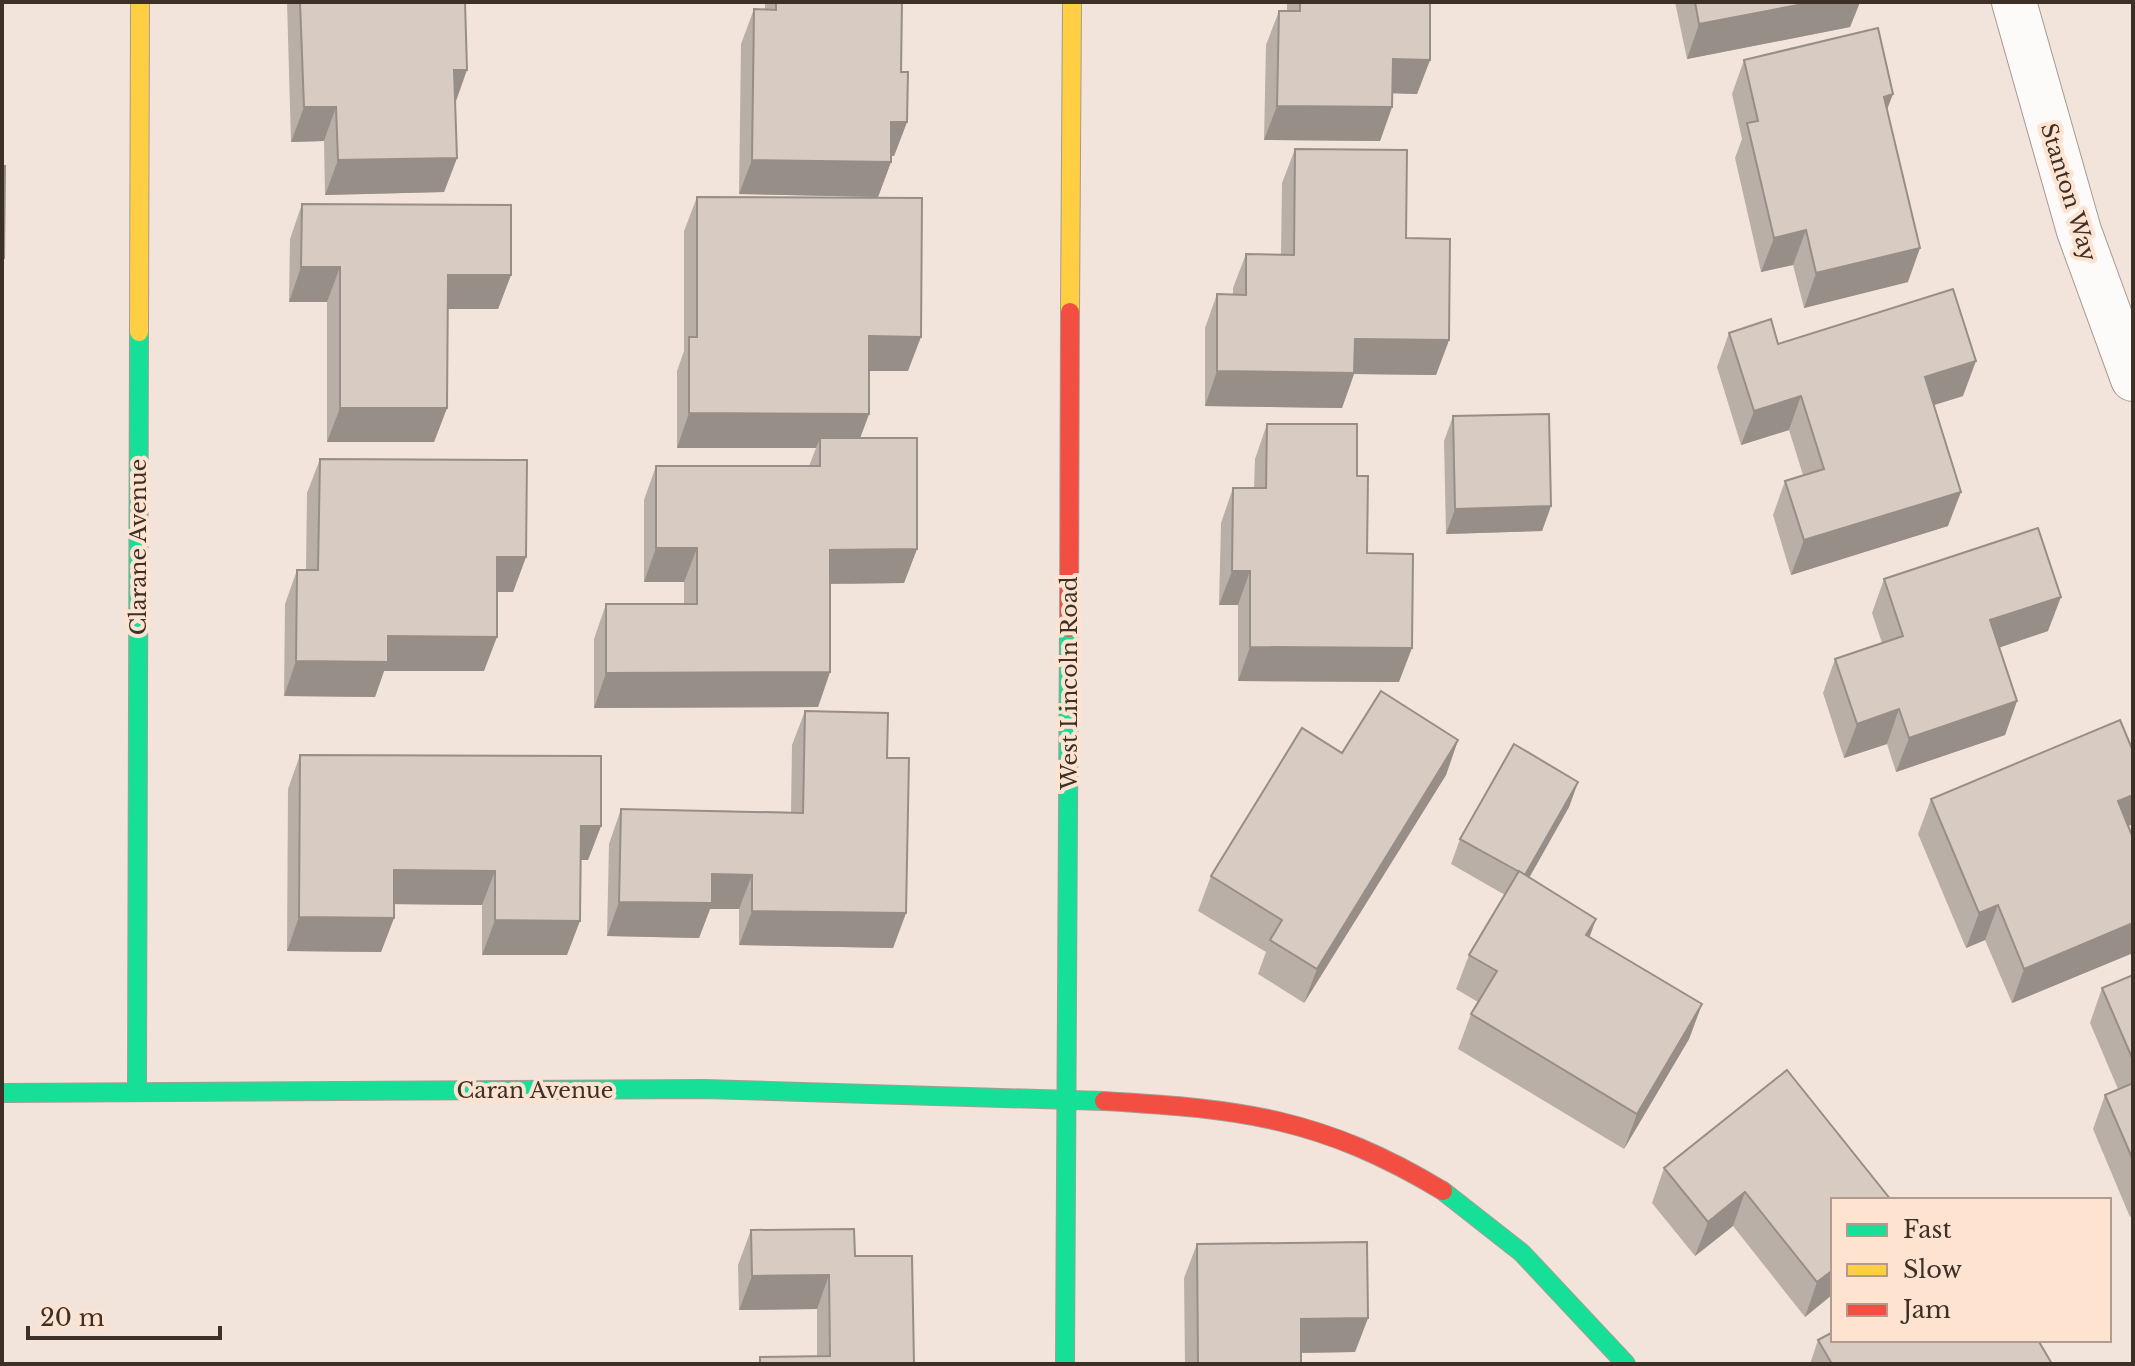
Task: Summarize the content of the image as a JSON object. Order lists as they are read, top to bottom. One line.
{"streets":{"street":["Stanton Way","Clarane Avenue","West Lincoln Road","Caran Avenue"]},"crossings":[["Clarane Avenue","Caran Avenue"],["West Lincoln Road","Caran Avenue"]],"legend":["Fast","Slow","Jam"],"scale_bar":"20 m"}
